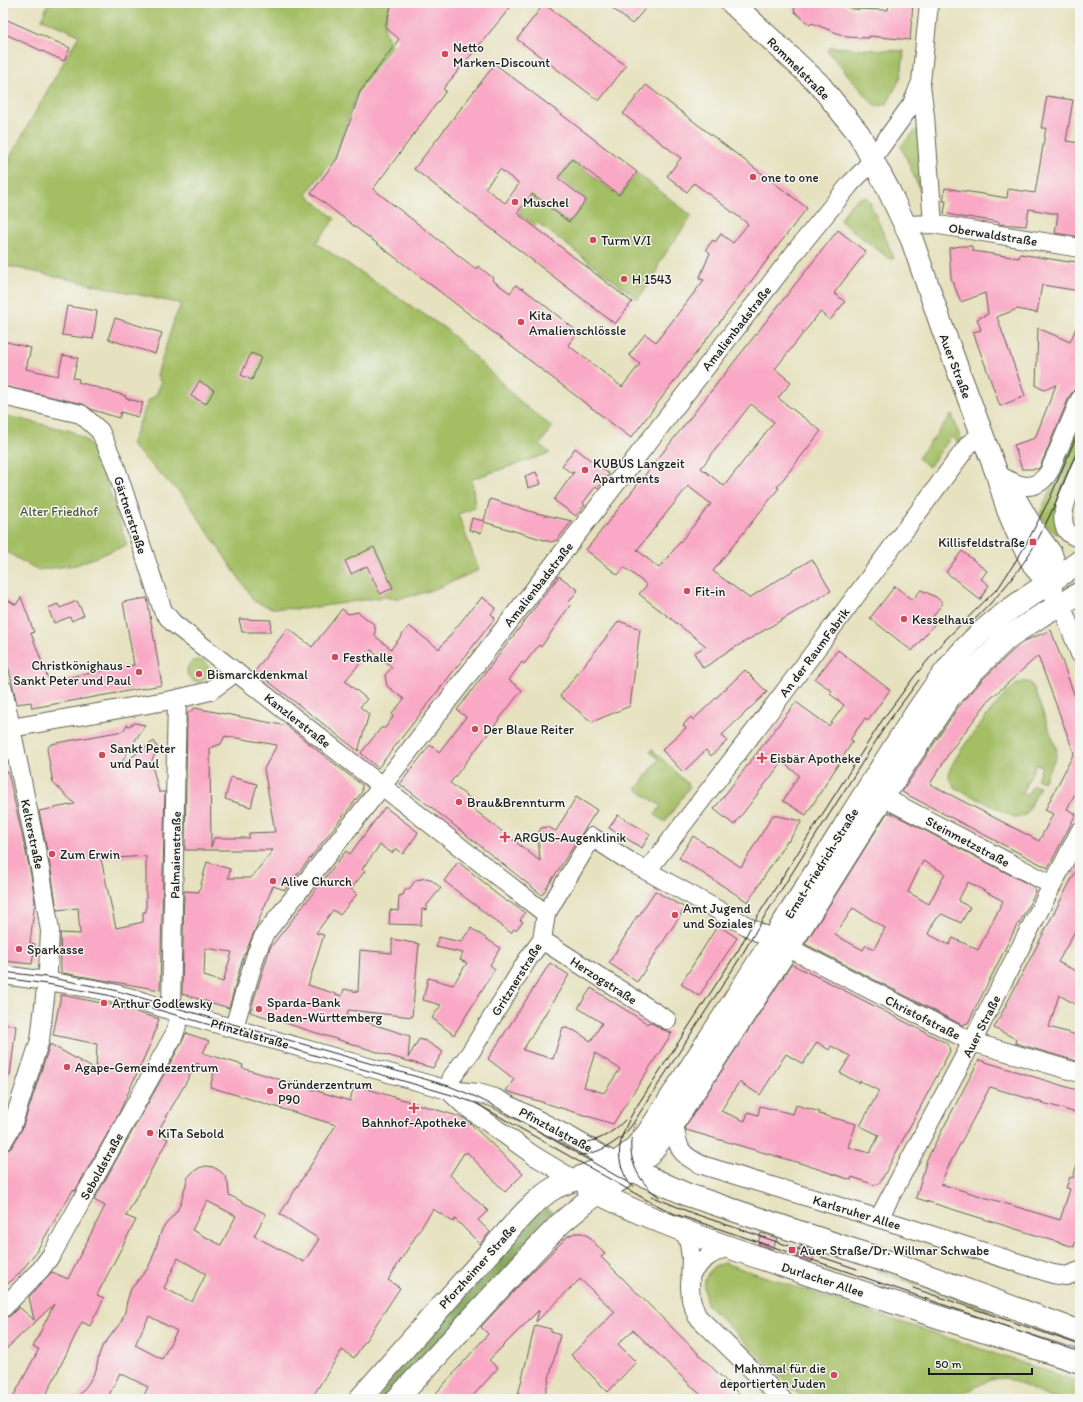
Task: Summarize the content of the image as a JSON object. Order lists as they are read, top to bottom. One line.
{"streets":{"main road":["Rommelstraße","Auer Straße","Ernst-Friedrich-Straße","Pforzheimer Straße","Durlacher Allee"],"street":["Oberwaldstraße","Amalienbadstraße","Gärtnerstraße","An der RaumFabrik","Kanzlerstraße","Kelterstraße","Steinmetzstraße","Palmaienstraße","Gritznerstraße","Herzogstraße","Christofstraße","Pfinztalstraße","Seboldstraße","Karlsruher Allee"]},"crossings":[["Rommelstraße","Amalienbadstraße"],["Rommelstraße","Auer Straße"],["Oberwaldstraße","Auer Straße"],["Amalienbadstraße","Auer Straße"],["Amalienbadstraße","Kanzlerstraße"],["Amalienbadstraße","Pfinztalstraße"],["Auer Straße","An der RaumFabrik"],["Auer Straße","Steinmetzstraße"],["Auer Straße","Ernst-Friedrich-Straße"],["Auer Straße","Christofstraße"],["Auer Straße","Karlsruher Allee"],["Gärtnerstraße","Kanzlerstraße"],["An der RaumFabrik","Gritznerstraße"],["Kanzlerstraße","Gritznerstraße"],["Kelterstraße","Pfinztalstraße"],["Steinmetzstraße","Ernst-Friedrich-Straße"],["Palmaienstraße","Pfinztalstraße"],["Palmaienstraße","Seboldstraße"],["Ernst-Friedrich-Straße","Gritznerstraße"],["Ernst-Friedrich-Straße","Christofstraße"],["Ernst-Friedrich-Straße","Pfinztalstraße"],["Ernst-Friedrich-Straße","Karlsruher Allee"],["Ernst-Friedrich-Straße","Pforzheimer Straße"],["Gritznerstraße","Herzogstraße"],["Gritznerstraße","Christofstraße"],["Gritznerstraße","Pfinztalstraße"],["Pfinztalstraße","Seboldstraße"],["Pfinztalstraße","Pforzheimer Straße"],["Pfinztalstraße","Durlacher Allee"],["Pforzheimer Straße","Durlacher Allee"]],"parks":["Alter Friedhof"],"places":{"other":["Netto Marken-Discount","one to one","Muschel","Turm V/I","H 1543","Kita Amalienschlössle","KUBUS Langzeit Apartments","Fit-in","Kesselhaus","Festhalle","Christkönighaus - Sankt Peter und Paul","Bismarckdenkmal","Der Blaue Reiter","Sankt Peter und Paul","Brau&Brennturm","Zum Erwin","Alive Church","Amt Jugend und Soziales","Sparkasse","Arthur Godlewsky","Sparda-Bank Baden-Württemberg","Agape-Gemeindezentrum","Gründerzentrum P90","KiTa Sebold","Mahnmal für die deportierten Juden"],"transit":["Killisfeldstraße","Auer Straße/Dr. Willmar Schwabe"],"health":["Eisbär Apotheke","ARGUS-Augenklinik","Bahnhof-Apotheke"]},"scale_bar":"50 m"}
